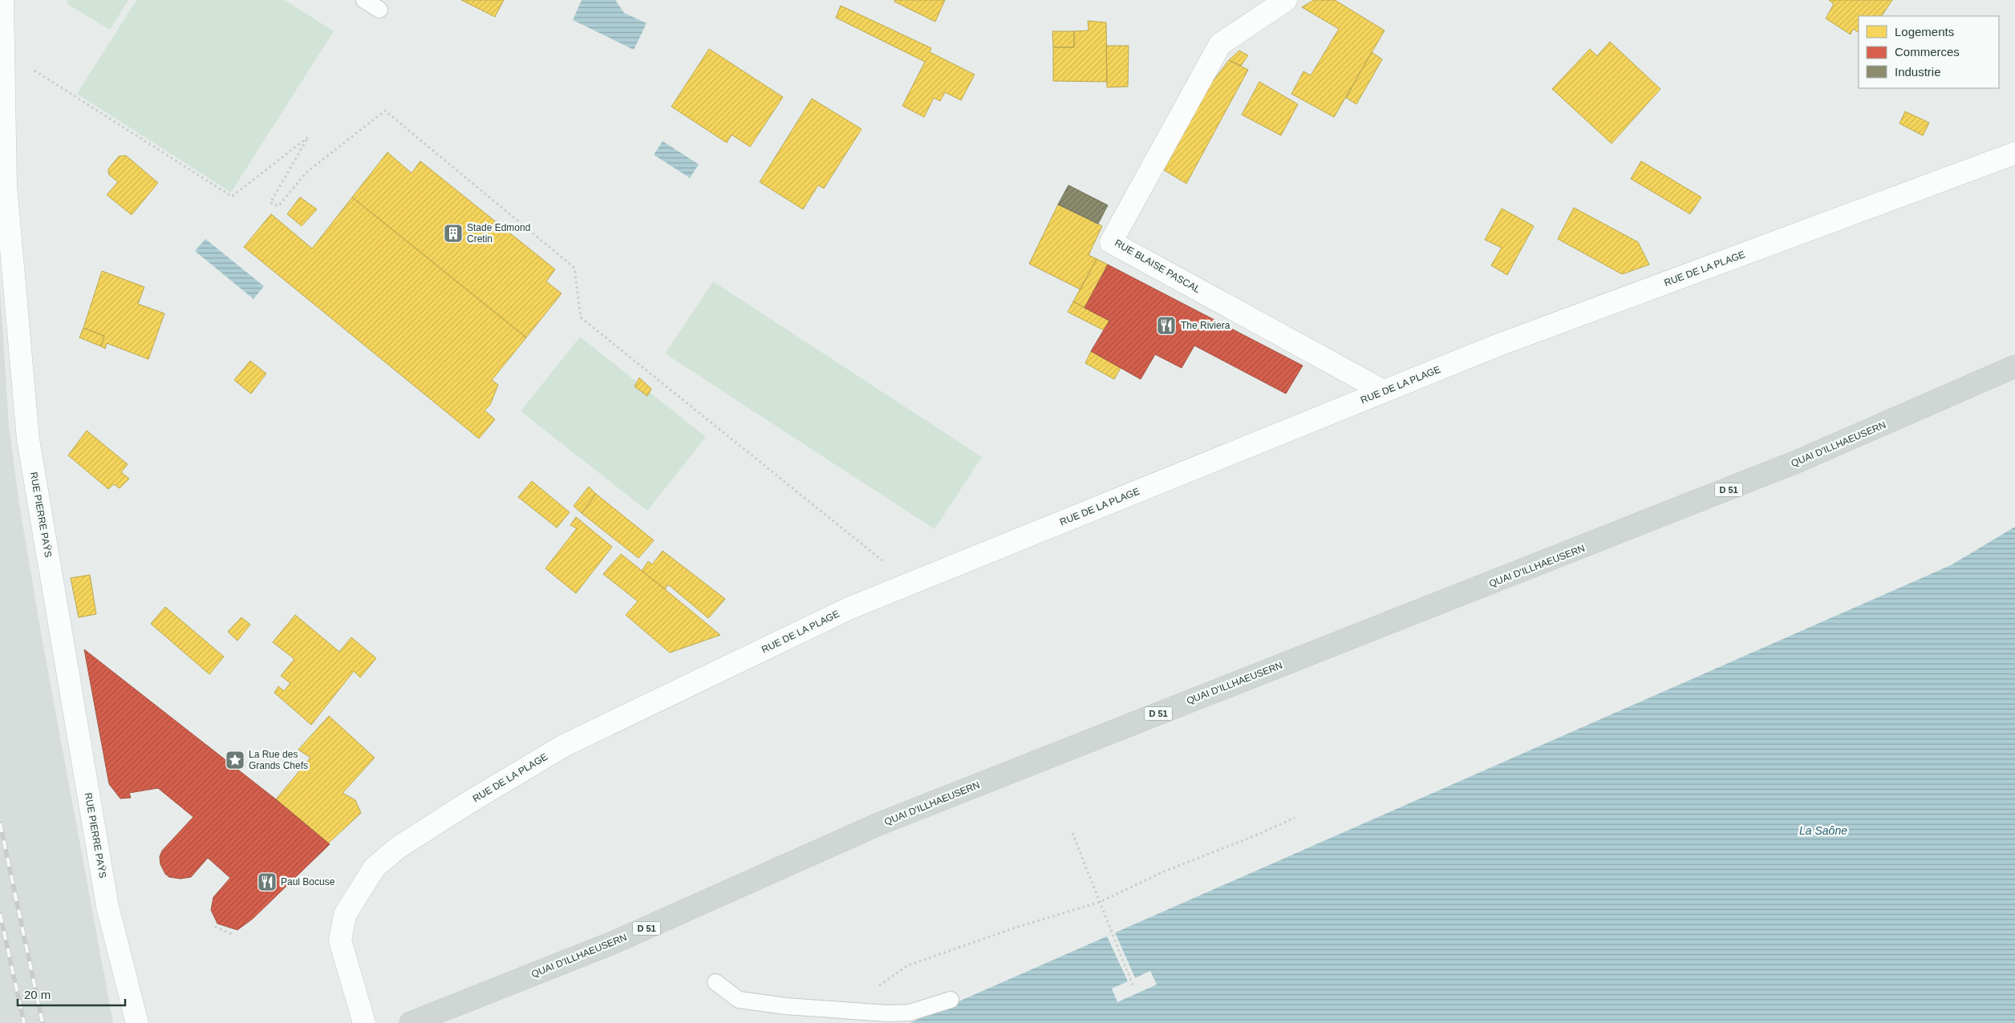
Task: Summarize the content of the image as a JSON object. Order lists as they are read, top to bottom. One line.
{"streets":{"main road":["QUAI D'ILLHAEUSERN","D 51"],"street":["RUE BLAISE PASCAL","RUE DE LA PLAGE","RUE PIERRE PAŸS"]},"crossings":[["RUE BLAISE PASCAL","RUE DE LA PLAGE"]],"water":["La Saône"],"places":{"building":["Stade Edmond Cretin"],"restaurant":["The Riviera","Paul Bocuse"],"place":["La Rue des Grands Chefs"]},"legend":["Logements","Commerces","Industrie"],"scale_bar":"20 m"}
